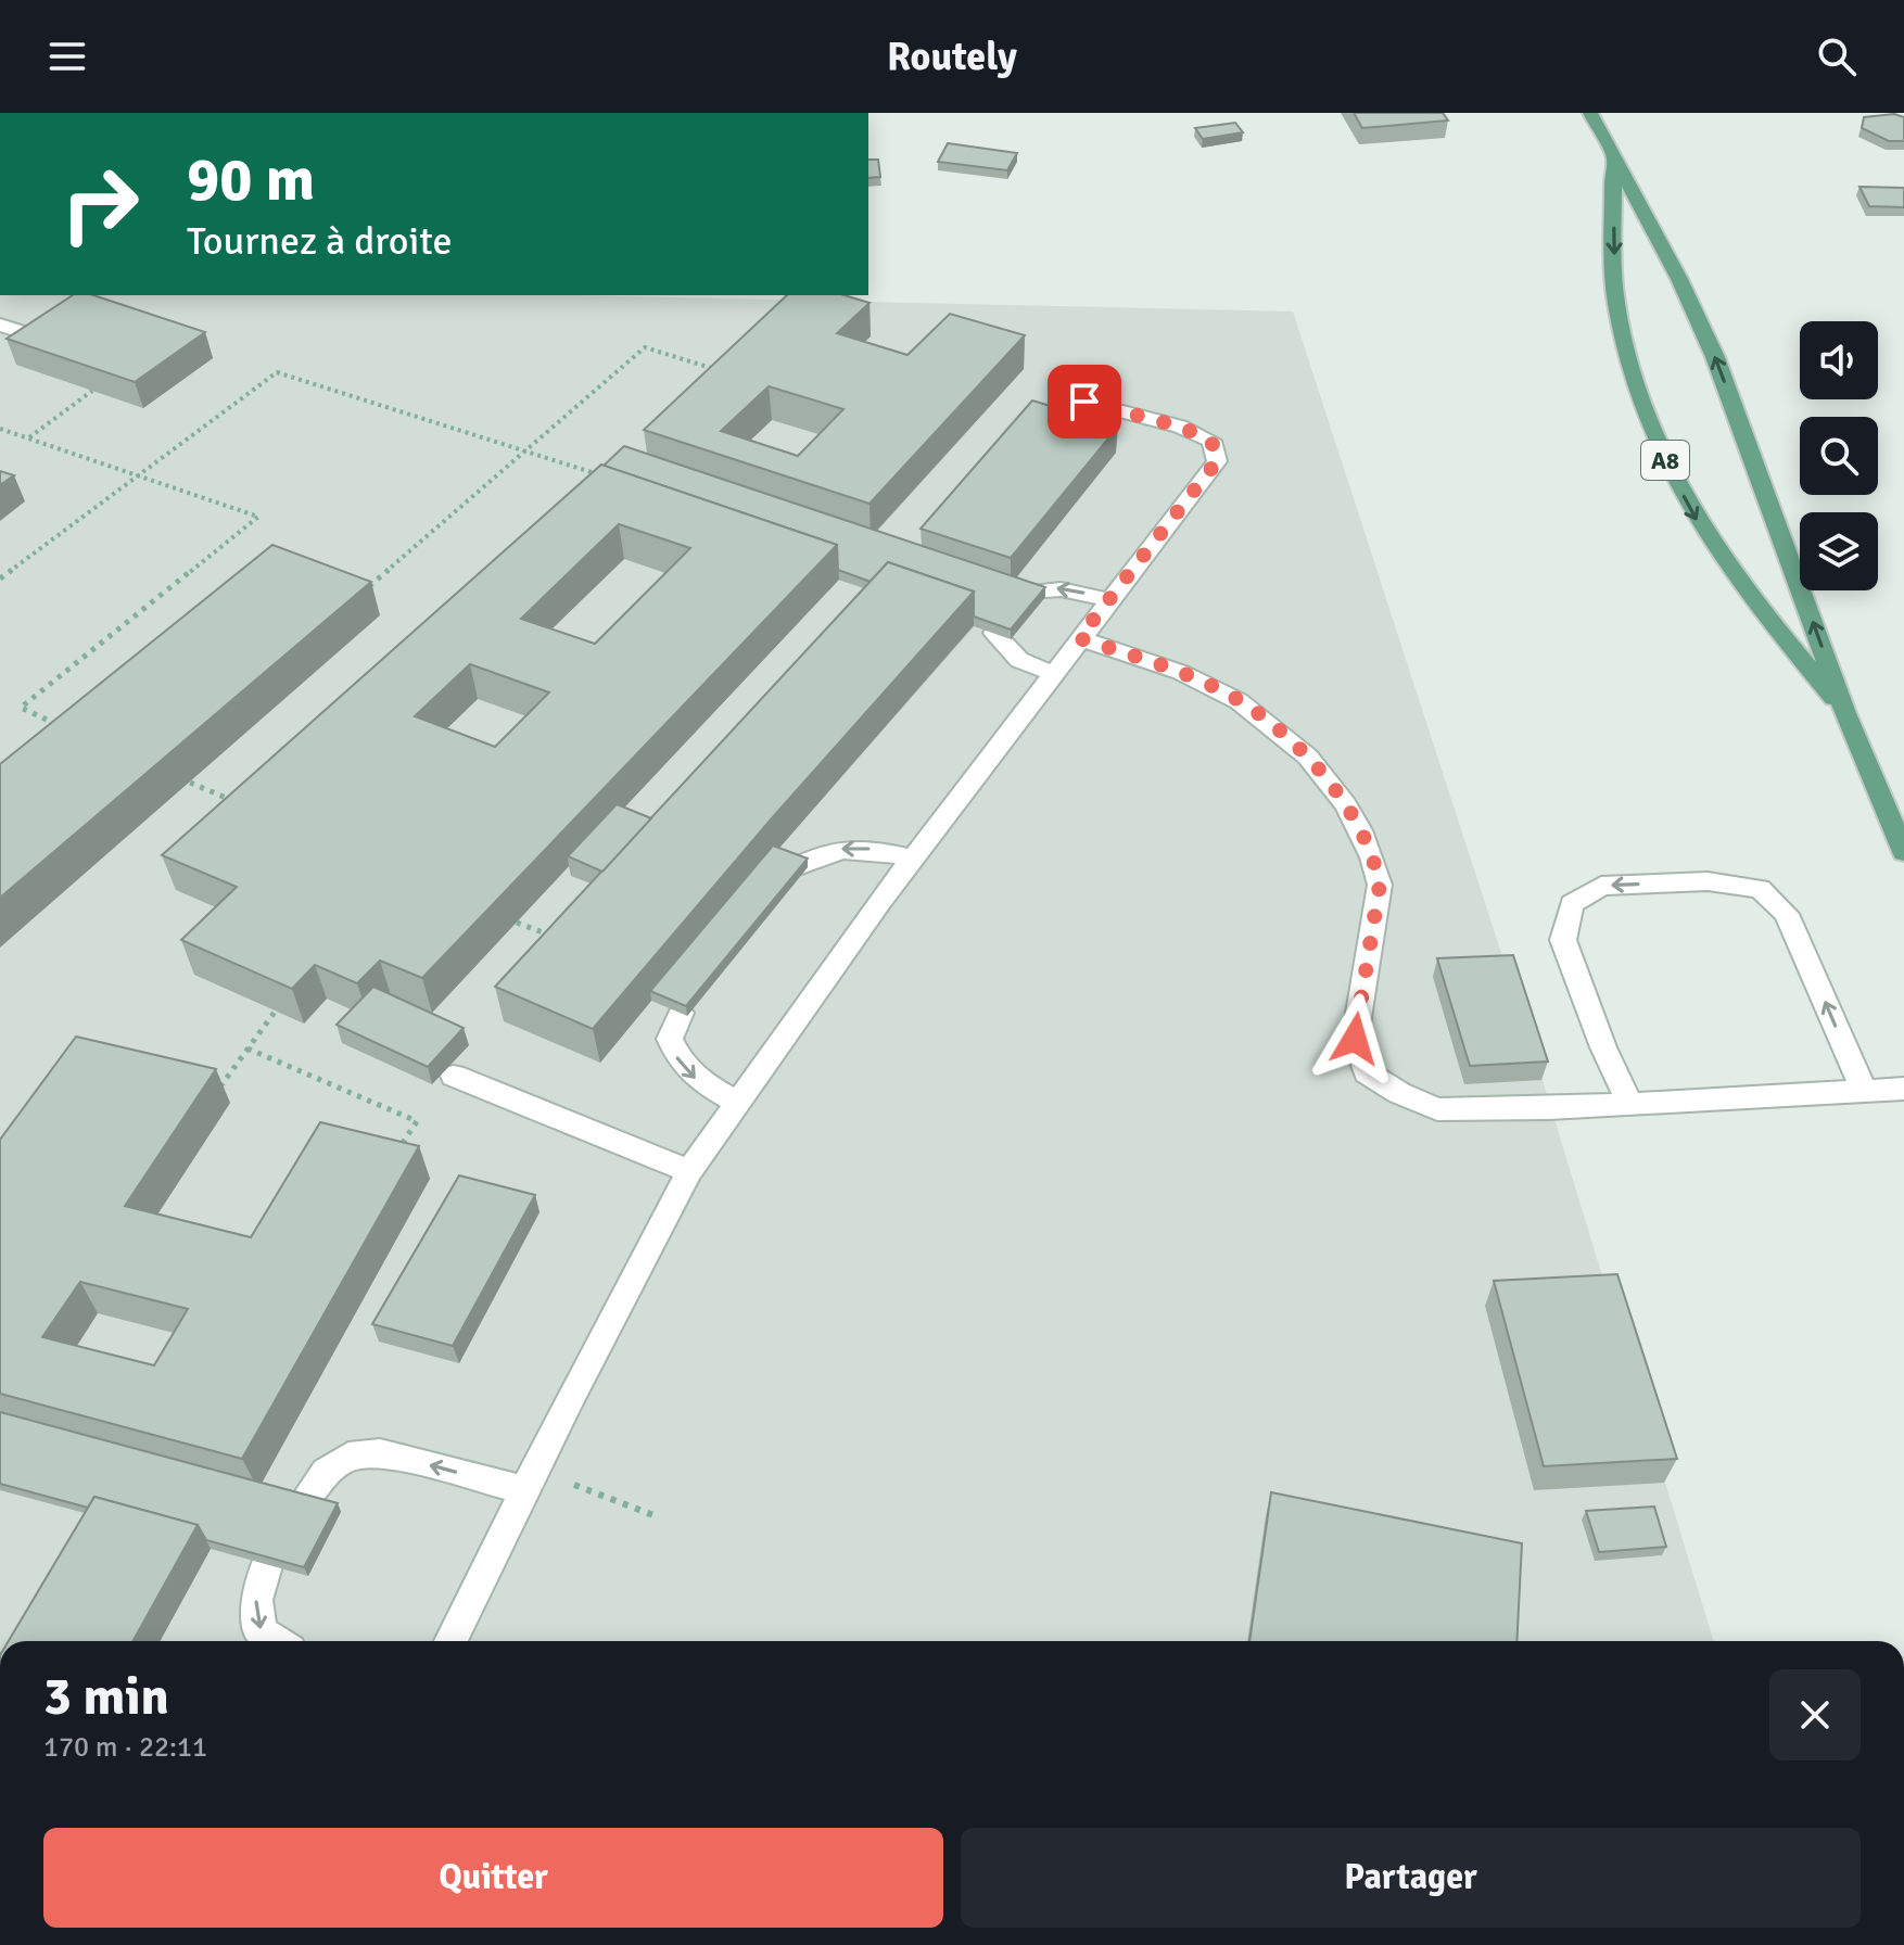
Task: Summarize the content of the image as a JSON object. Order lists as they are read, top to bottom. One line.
{"streets":{"main road":["A8"]},"page":{"header":"Routely","turn":["90 m","Tournez à droite"],"heading":["3 min","170 m · 22:11"],"buttons":["Quitter","Partager"]}}
